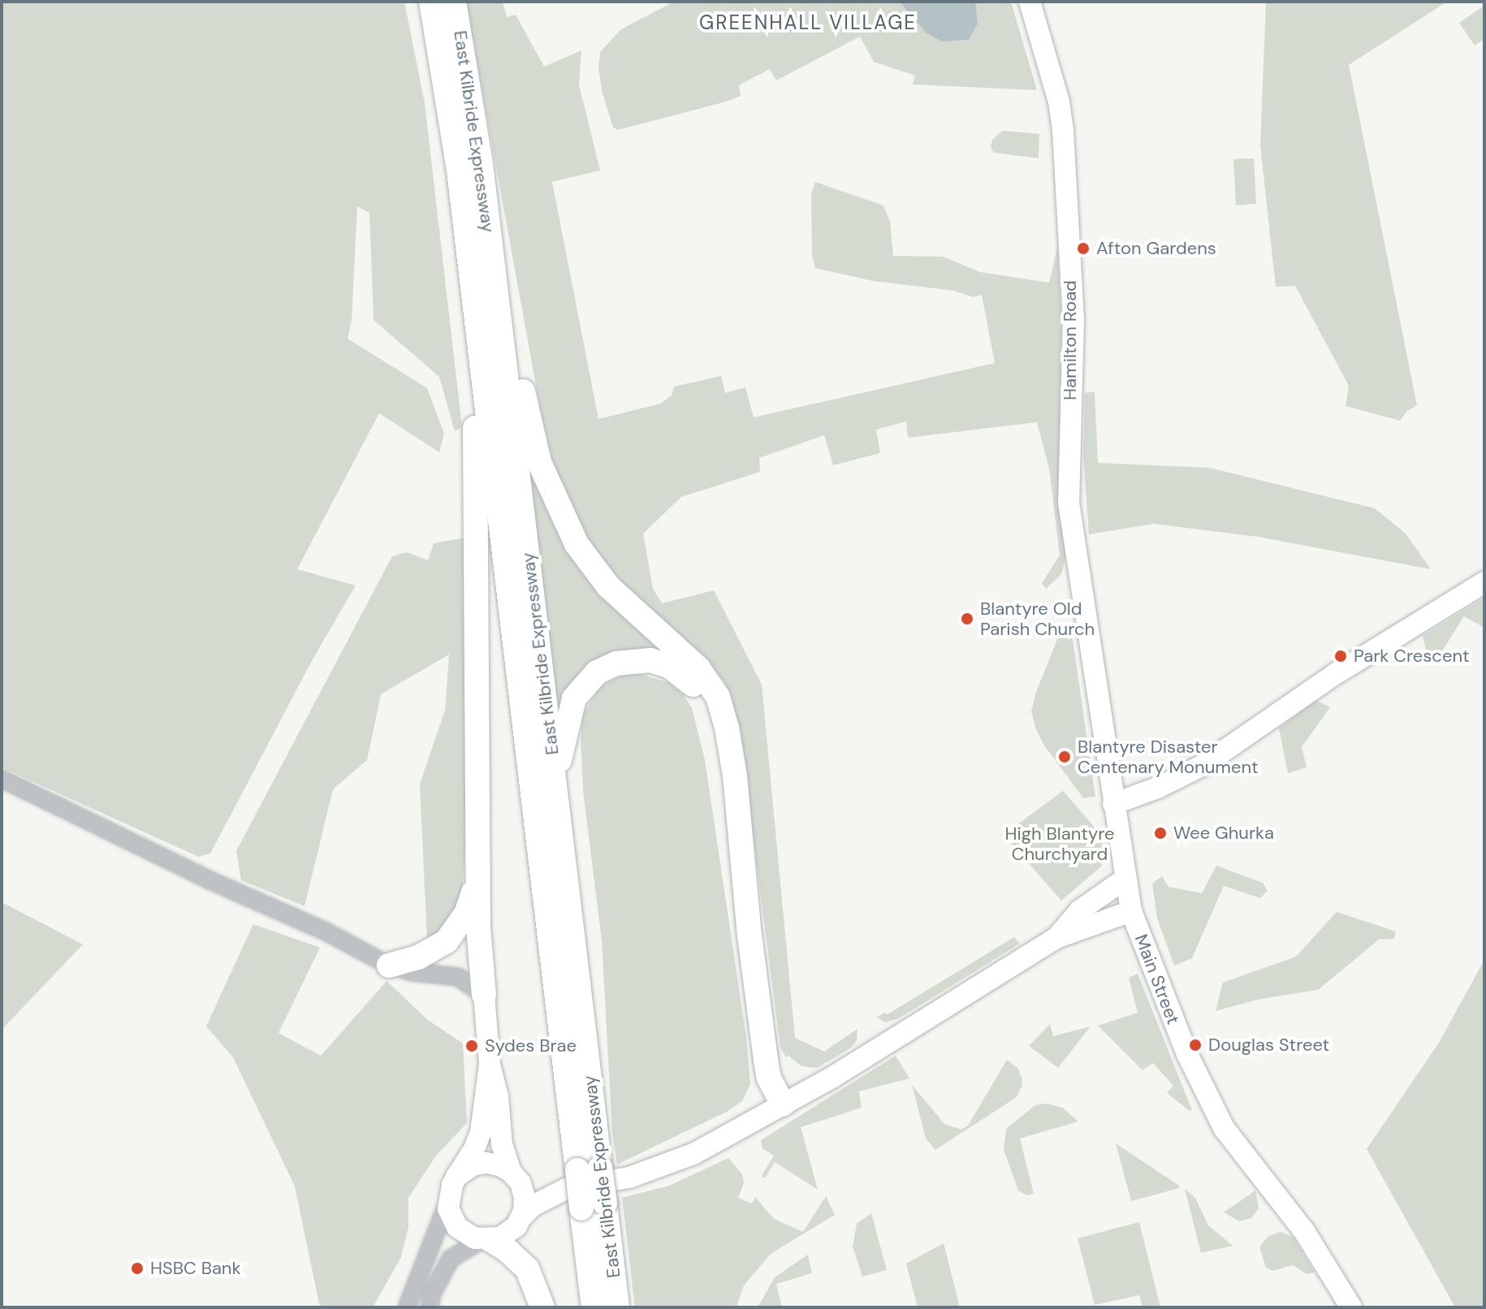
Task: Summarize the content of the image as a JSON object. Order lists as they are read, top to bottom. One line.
{"streets":{"highway":["East Kilbride Expressway"],"main road":["Hamilton Road","Main Street"]},"crossings":[["Hamilton Road","Main Street"]],"districts":["GREENHALL VILLAGE"],"parks":["High Blantyre Churchyard"],"places":["Afton Gardens","Blantyre Old Parish Church","Park Crescent","Blantyre Disaster Centenary Monument","Wee Ghurka","Douglas Street","Sydes Brae","HSBC Bank"]}
